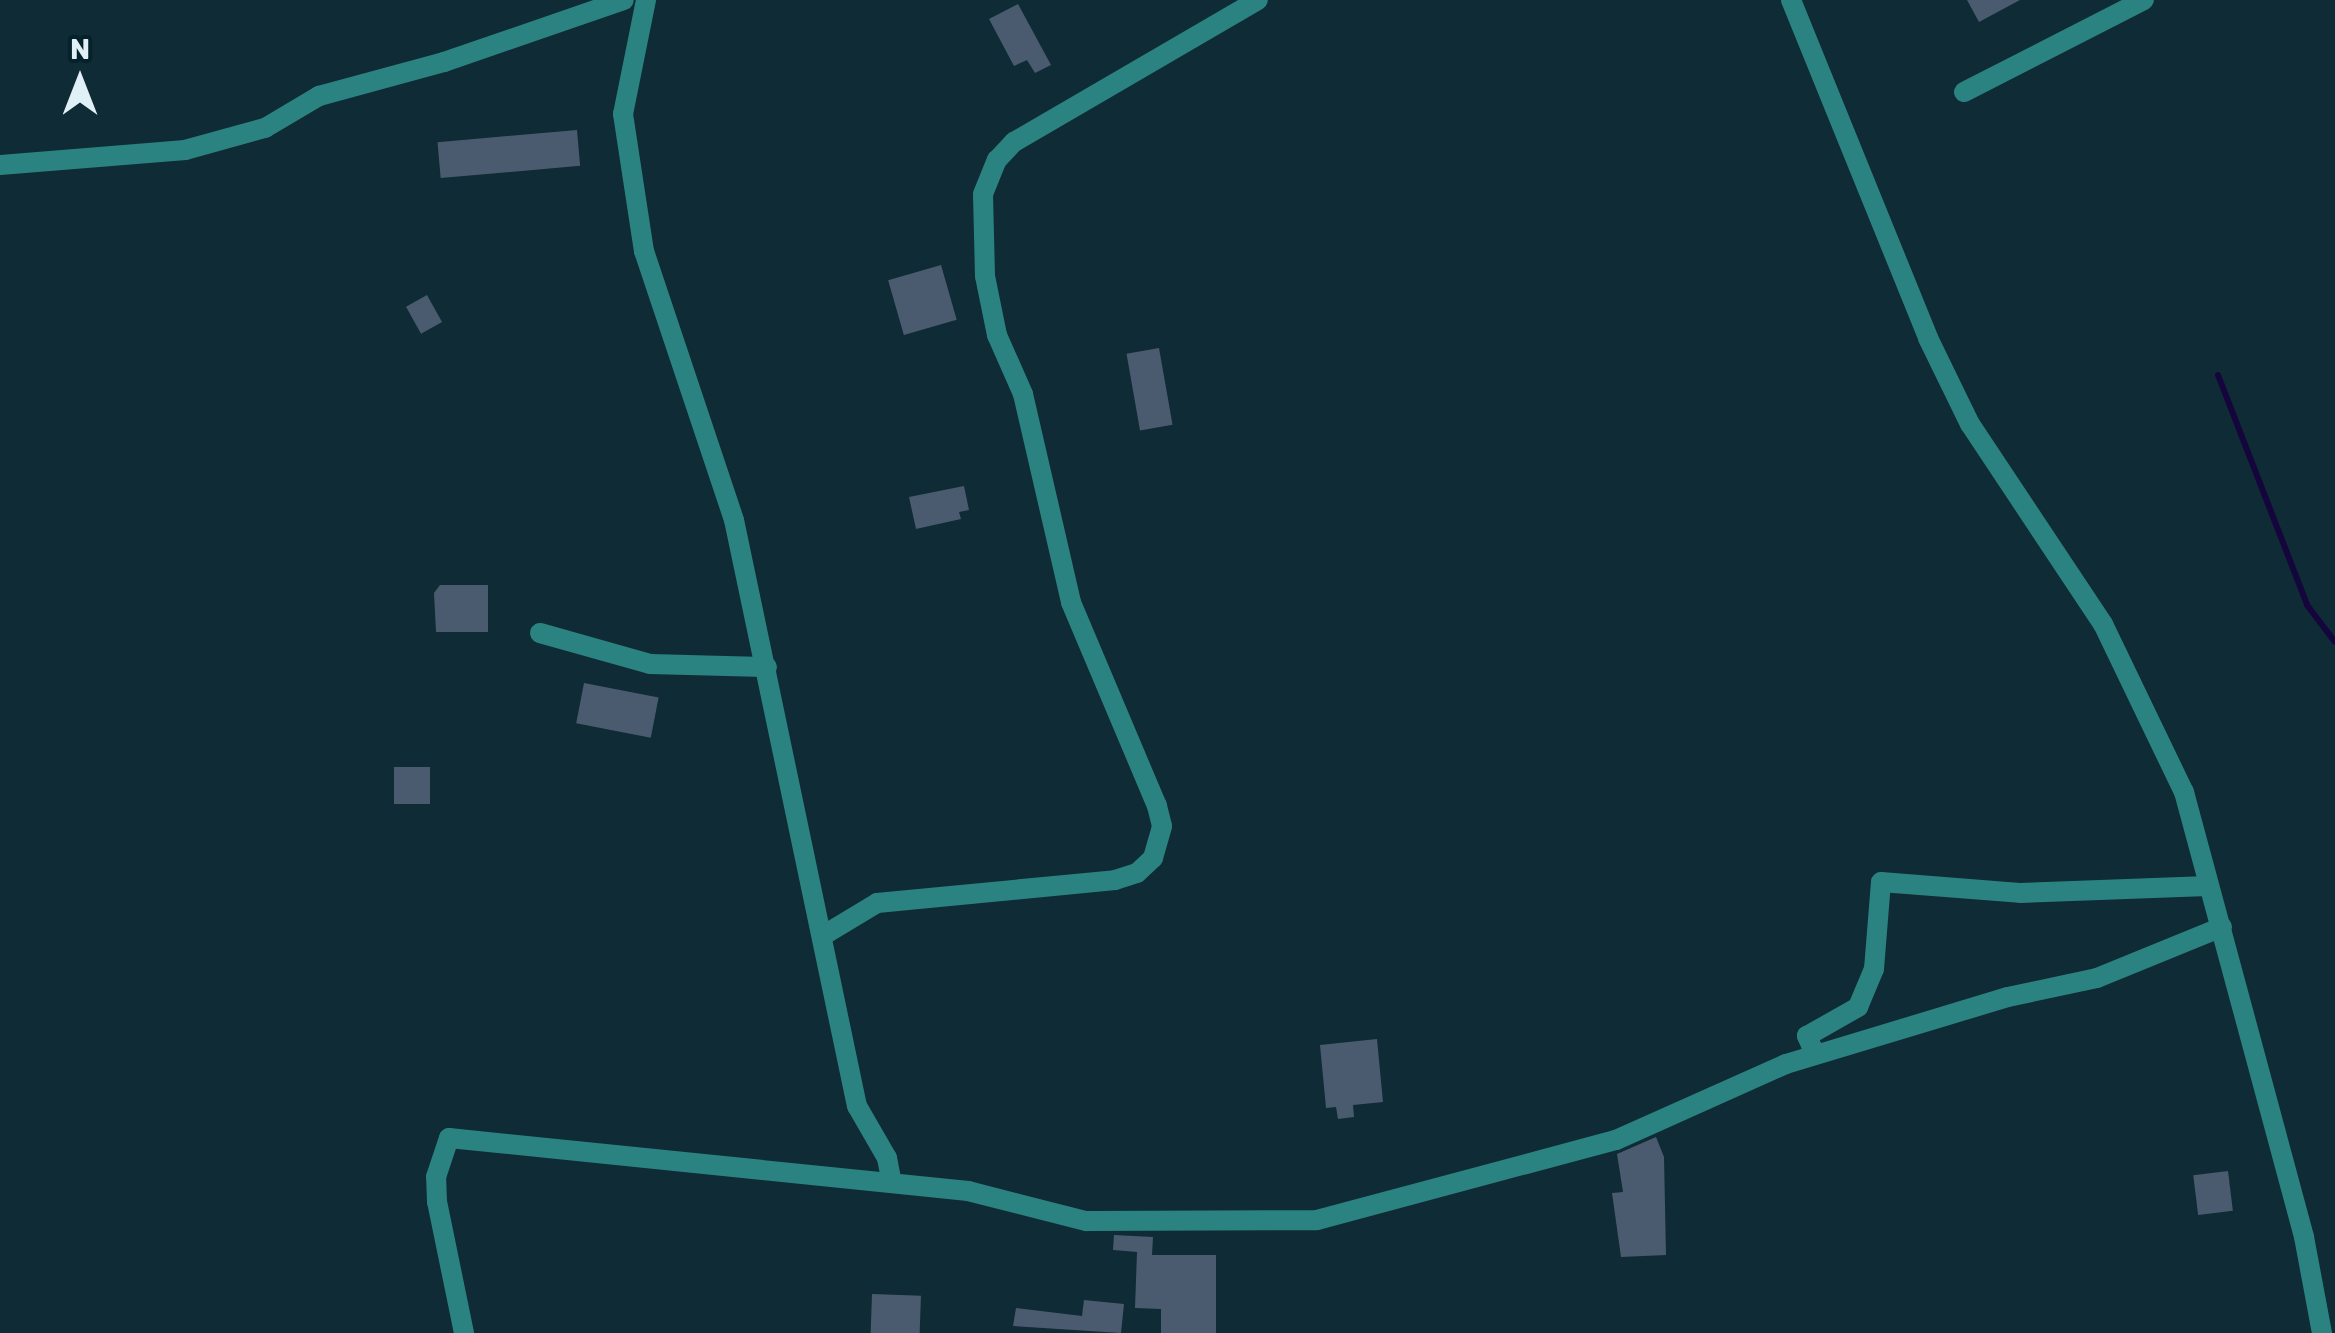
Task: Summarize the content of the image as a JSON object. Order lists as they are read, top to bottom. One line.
{"north":"top"}
